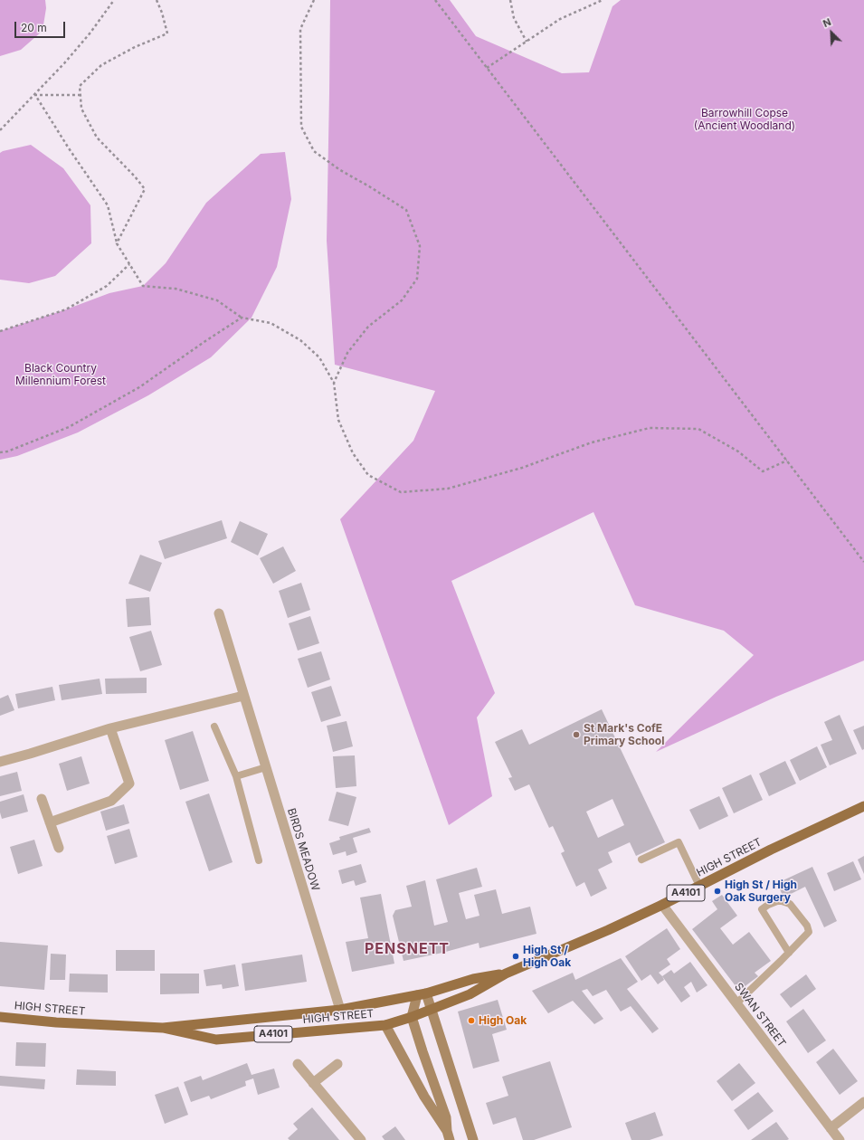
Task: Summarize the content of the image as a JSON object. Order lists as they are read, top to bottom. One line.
{"streets":{"main road":["HIGH STREET","A4101"],"street":["BIRDS MEADOW","SWAN STREET"]},"crossings":[["BIRDS MEADOW","HIGH STREET"],["HIGH STREET","SWAN STREET"]],"districts":["PENSNETT"],"parks":["Barrowhill Copse (Ancient Woodland)","Black Country Millennium Forest"],"places":["St Mark's CofE Primary School","High St / High Oak Surgery","High St / High Oak","High Oak"],"scale_bar":"20 m","north":"top left"}
